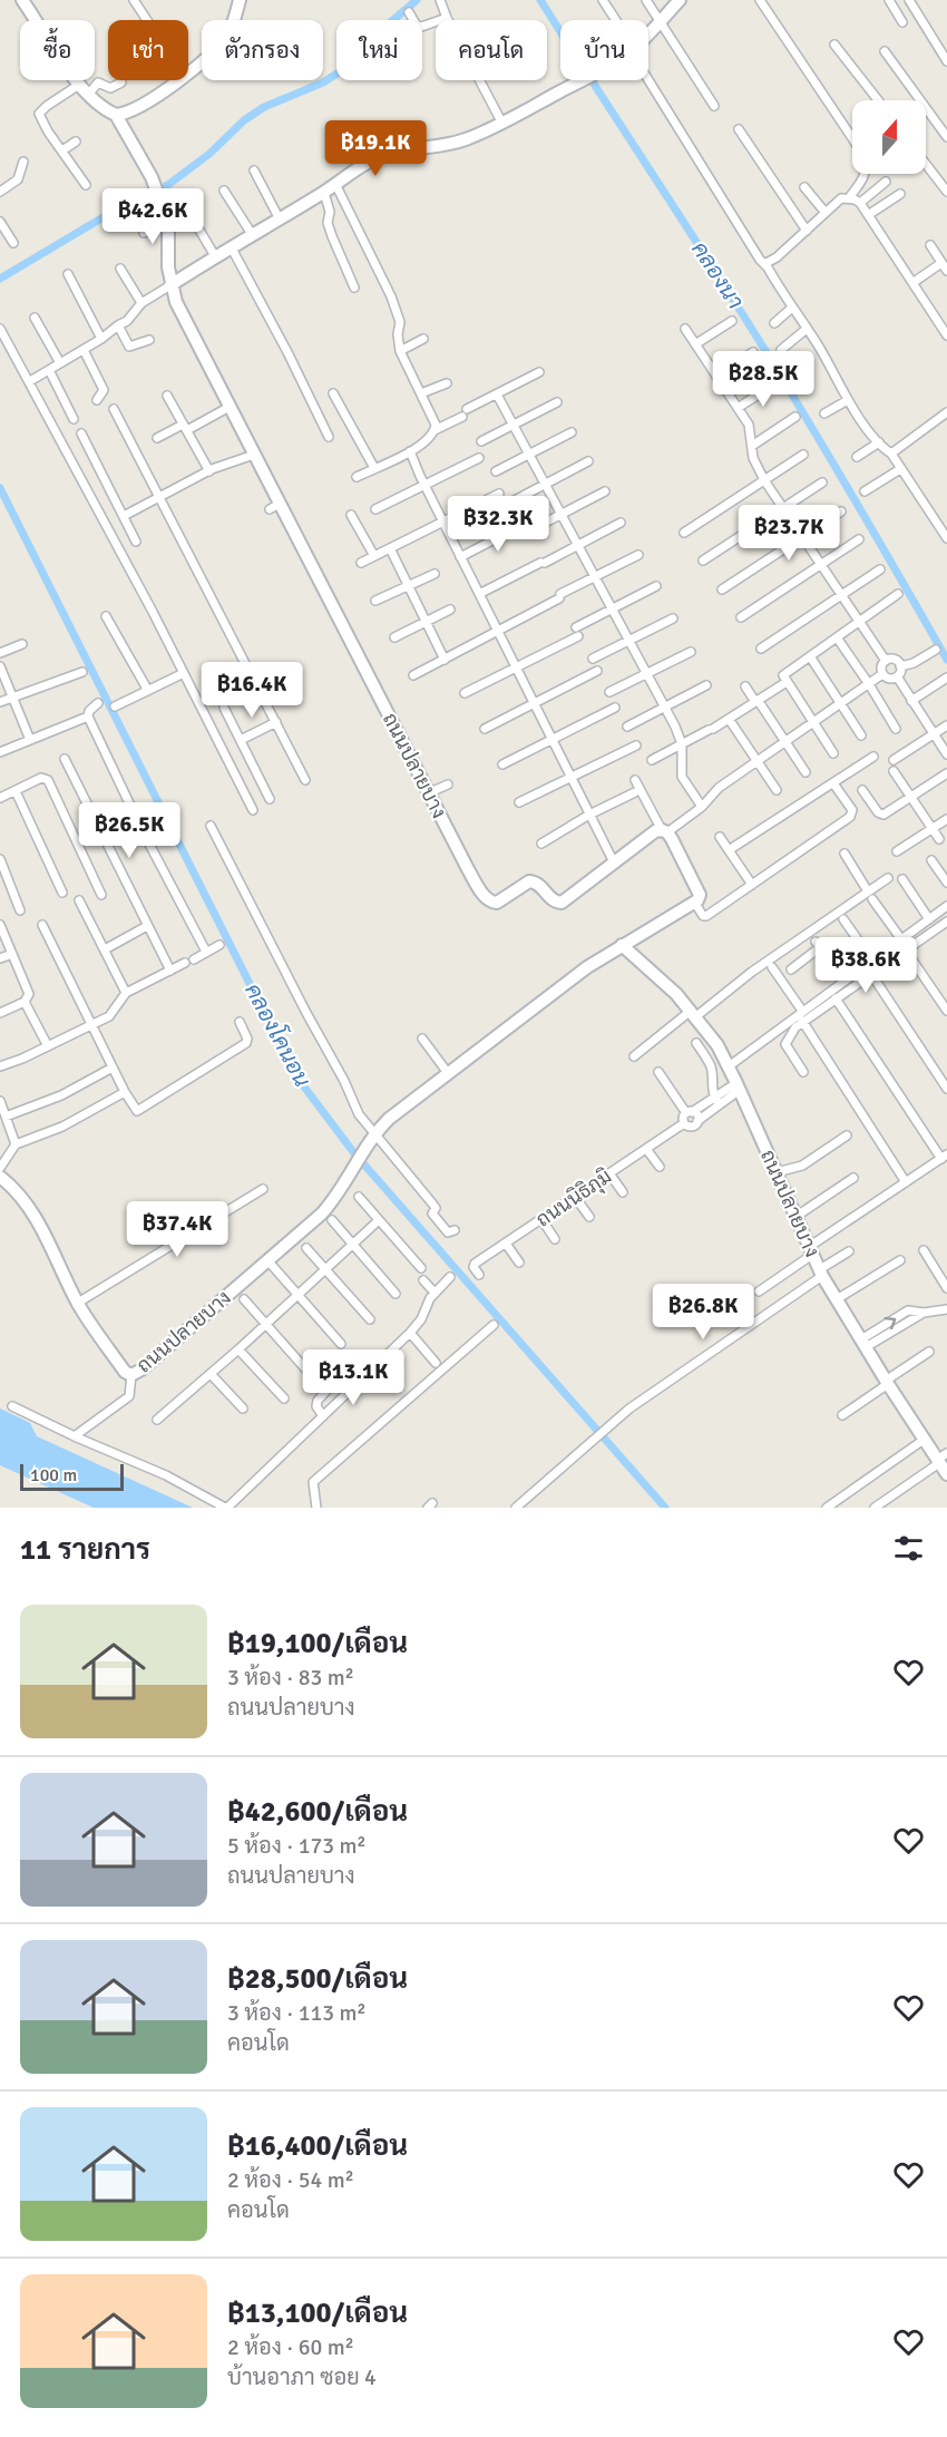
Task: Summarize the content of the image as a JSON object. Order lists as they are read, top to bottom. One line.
{"streets":{"street":["ถนนปลายบาง","ถนนนิธิภุมิ"]},"water":["คลองนา","คลองโคนอน"],"scale_bar":"100 m","north":"top","page":{"chip":["ซื้อ","เช่า","ตัวกรอง","ใหม่","คอนโด","บ้าน"],"price":["฿19.1K","฿42.6K","฿28.5K","฿32.3K","฿23.7K","฿16.4K","฿26.5K","฿38.6K","฿37.4K","฿26.8K","฿13.1K"],"scale":"100 m","heading":"11 รายการ","list":[{"name":"฿19,100/เดือน","note":"3 ห้อง · 83 m² · ถนนปลายบาง"},{"name":"฿42,600/เดือน","note":"5 ห้อง · 173 m² · ถนนปลายบาง"},{"name":"฿28,500/เดือน","note":"3 ห้อง · 113 m² · คอนโด"},{"name":"฿16,400/เดือน","note":"2 ห้อง · 54 m² · คอนโด"},{"name":"฿13,100/เดือน","note":"2 ห้อง · 60 m² · บ้านอาภา ซอย 4"}]}}
